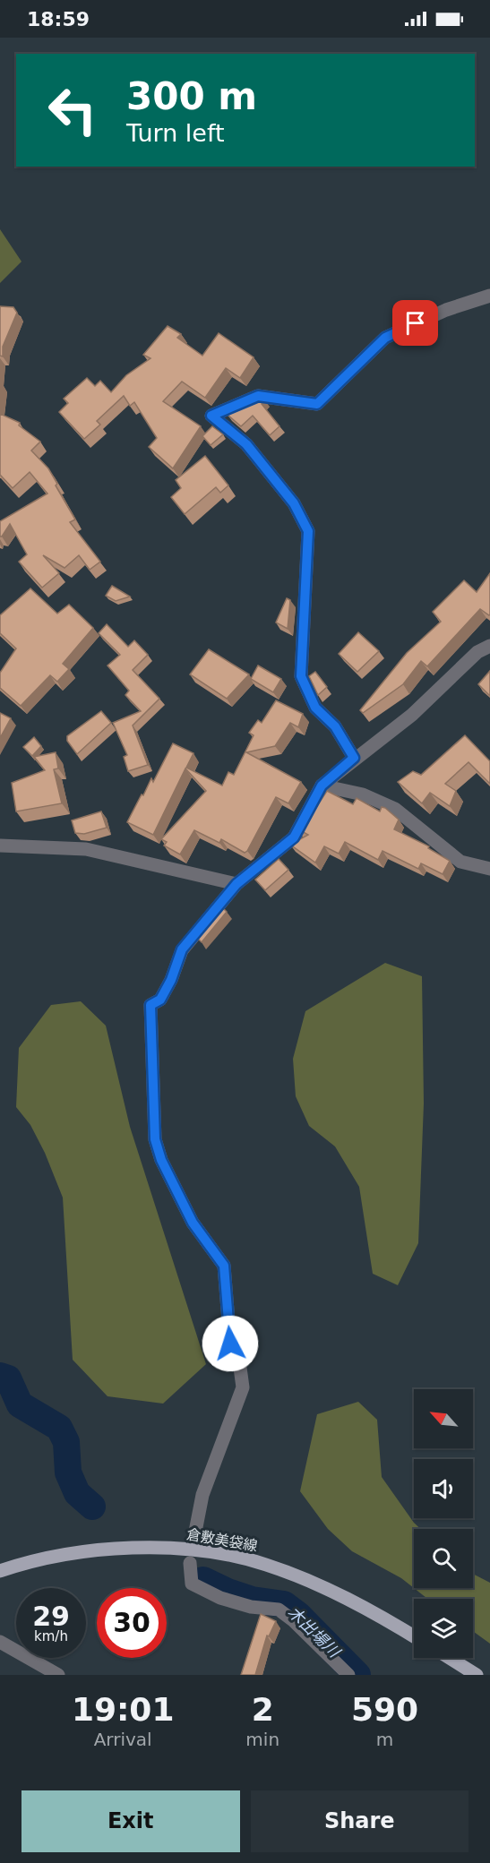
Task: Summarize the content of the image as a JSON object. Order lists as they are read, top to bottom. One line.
{"streets":{"main road":["倉敷美袋線"]},"water":["木出場川"],"north":"top left","page":{"status":"18:59","turn":["300 m","Turn left"],"speed":"29 km/h","limit":"30","eta":["19:01","Arrival","2","min","590","m"],"buttons":["Exit","Share"]}}
